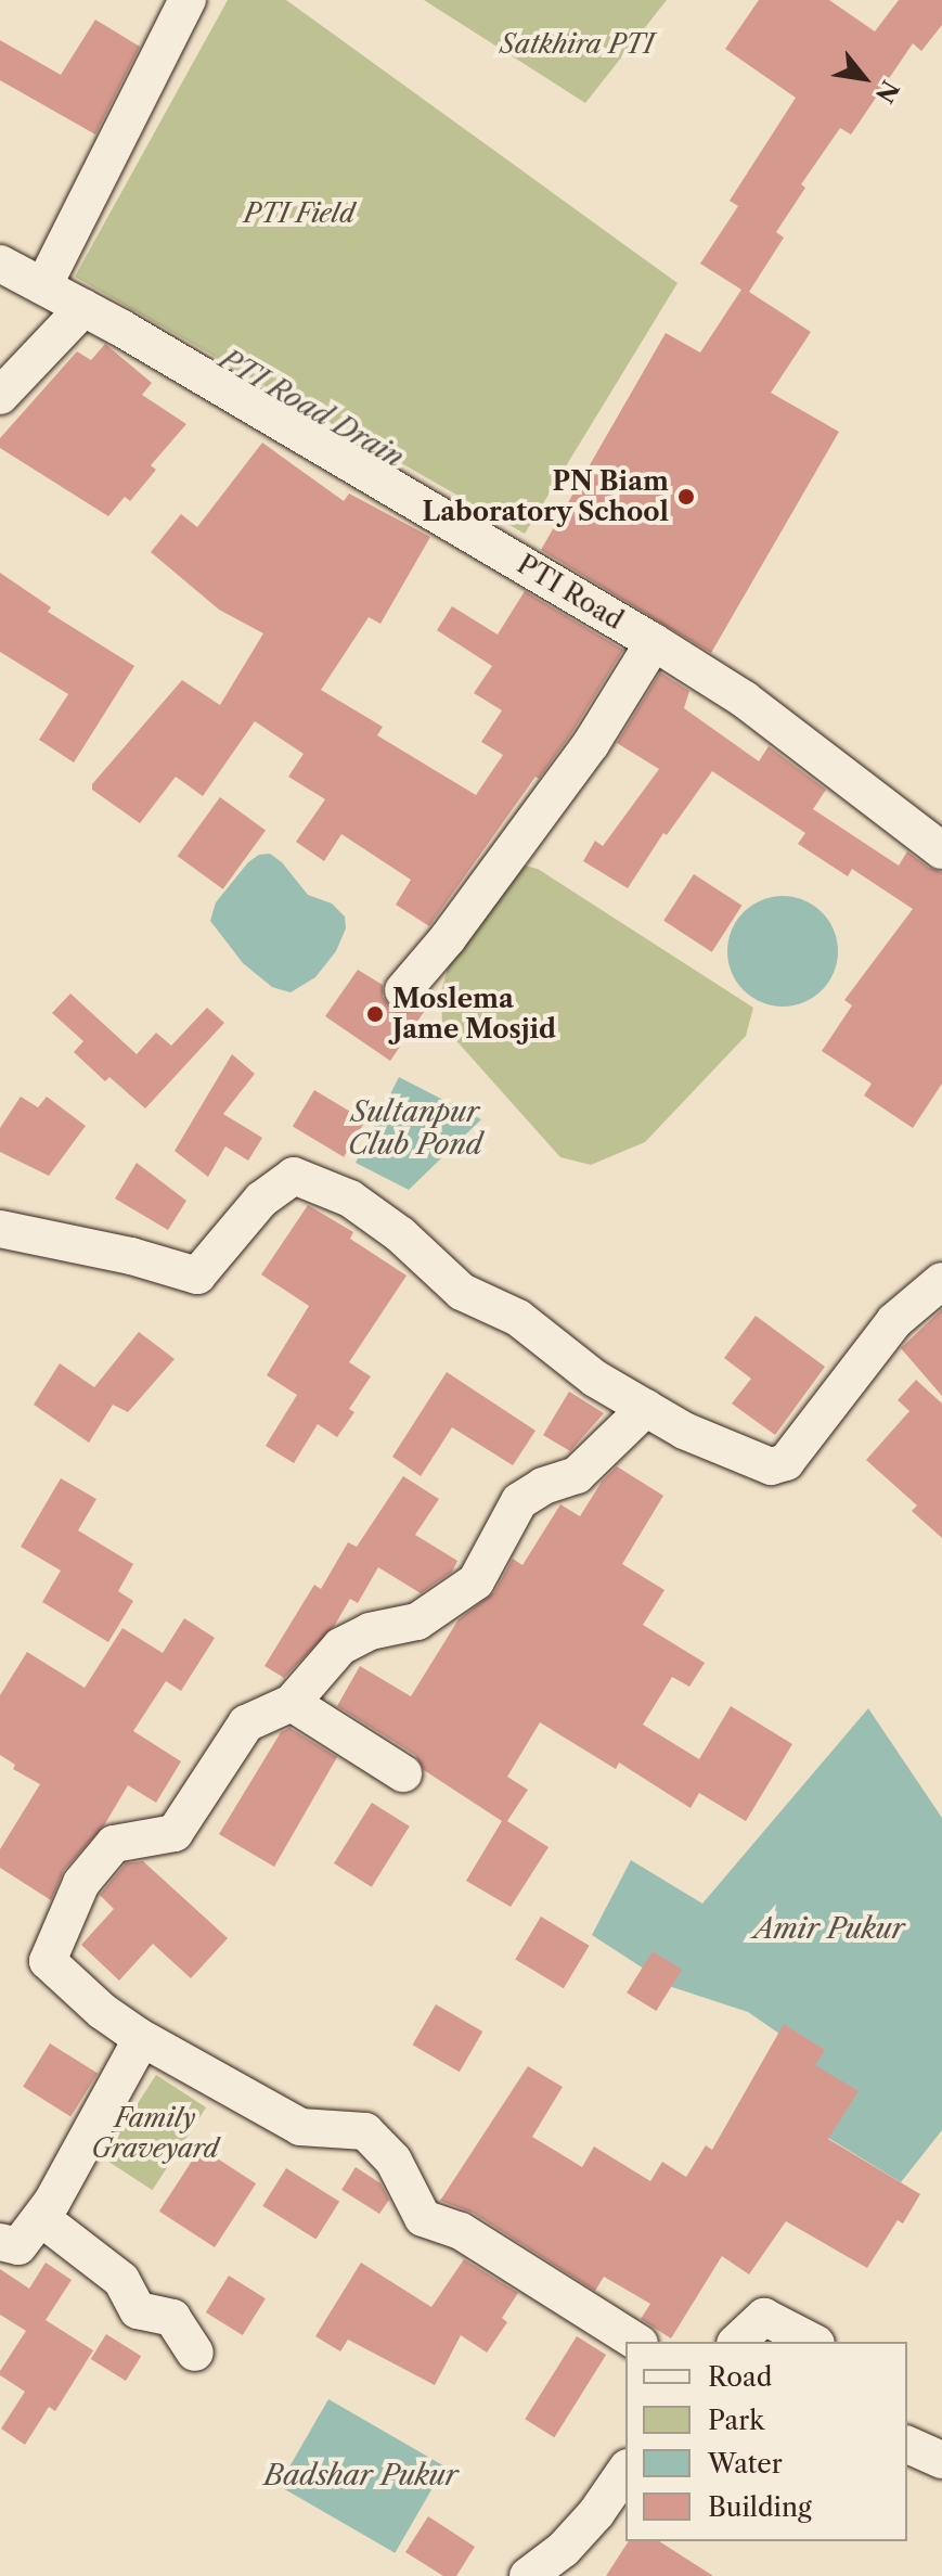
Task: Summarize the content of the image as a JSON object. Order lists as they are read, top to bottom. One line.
{"streets":{"street":["PTI Road"]},"water":["PTI Road Drain","Sultanpur Club Pond","Amir Pukur","Badshar Pukur"],"parks":["Satkhira PTI","PTI Field","Family Graveyard"],"places":["PN Biam Laboratory School","Moslema Jame Mosjid"],"legend":["Road","Park","Water","Building"],"north":"bottom right"}
